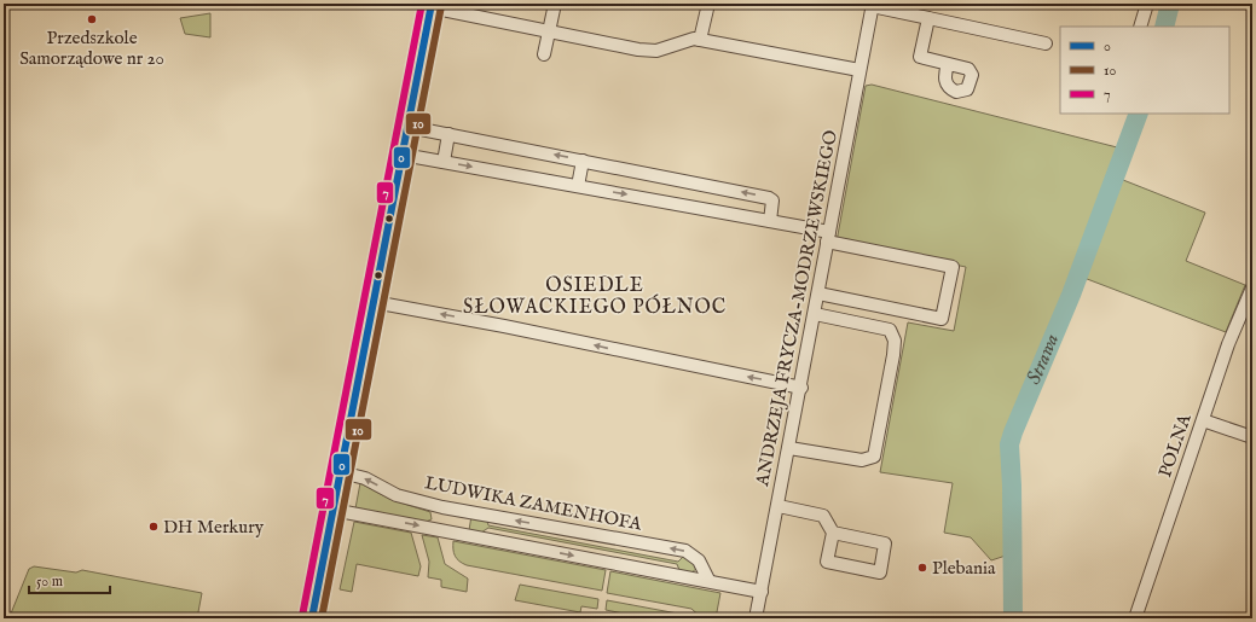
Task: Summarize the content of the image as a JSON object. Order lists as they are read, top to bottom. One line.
{"streets":{"street":["ANDRZEJA FRYCZA-MODRZEWSKIEGO","POLNA","LUDWIKA ZAMENHOFA"]},"districts":["OSIEDLE SŁOWACKIEGO PÓŁNOC"],"water":["Strawa"],"places":["Przedszkole Samorządowe nr 20","DH Merkury","Plebania"],"lines":["transit line 0","transit line 7","transit line 10"],"legend":["0","10","7"],"scale_bar":"50 m"}
